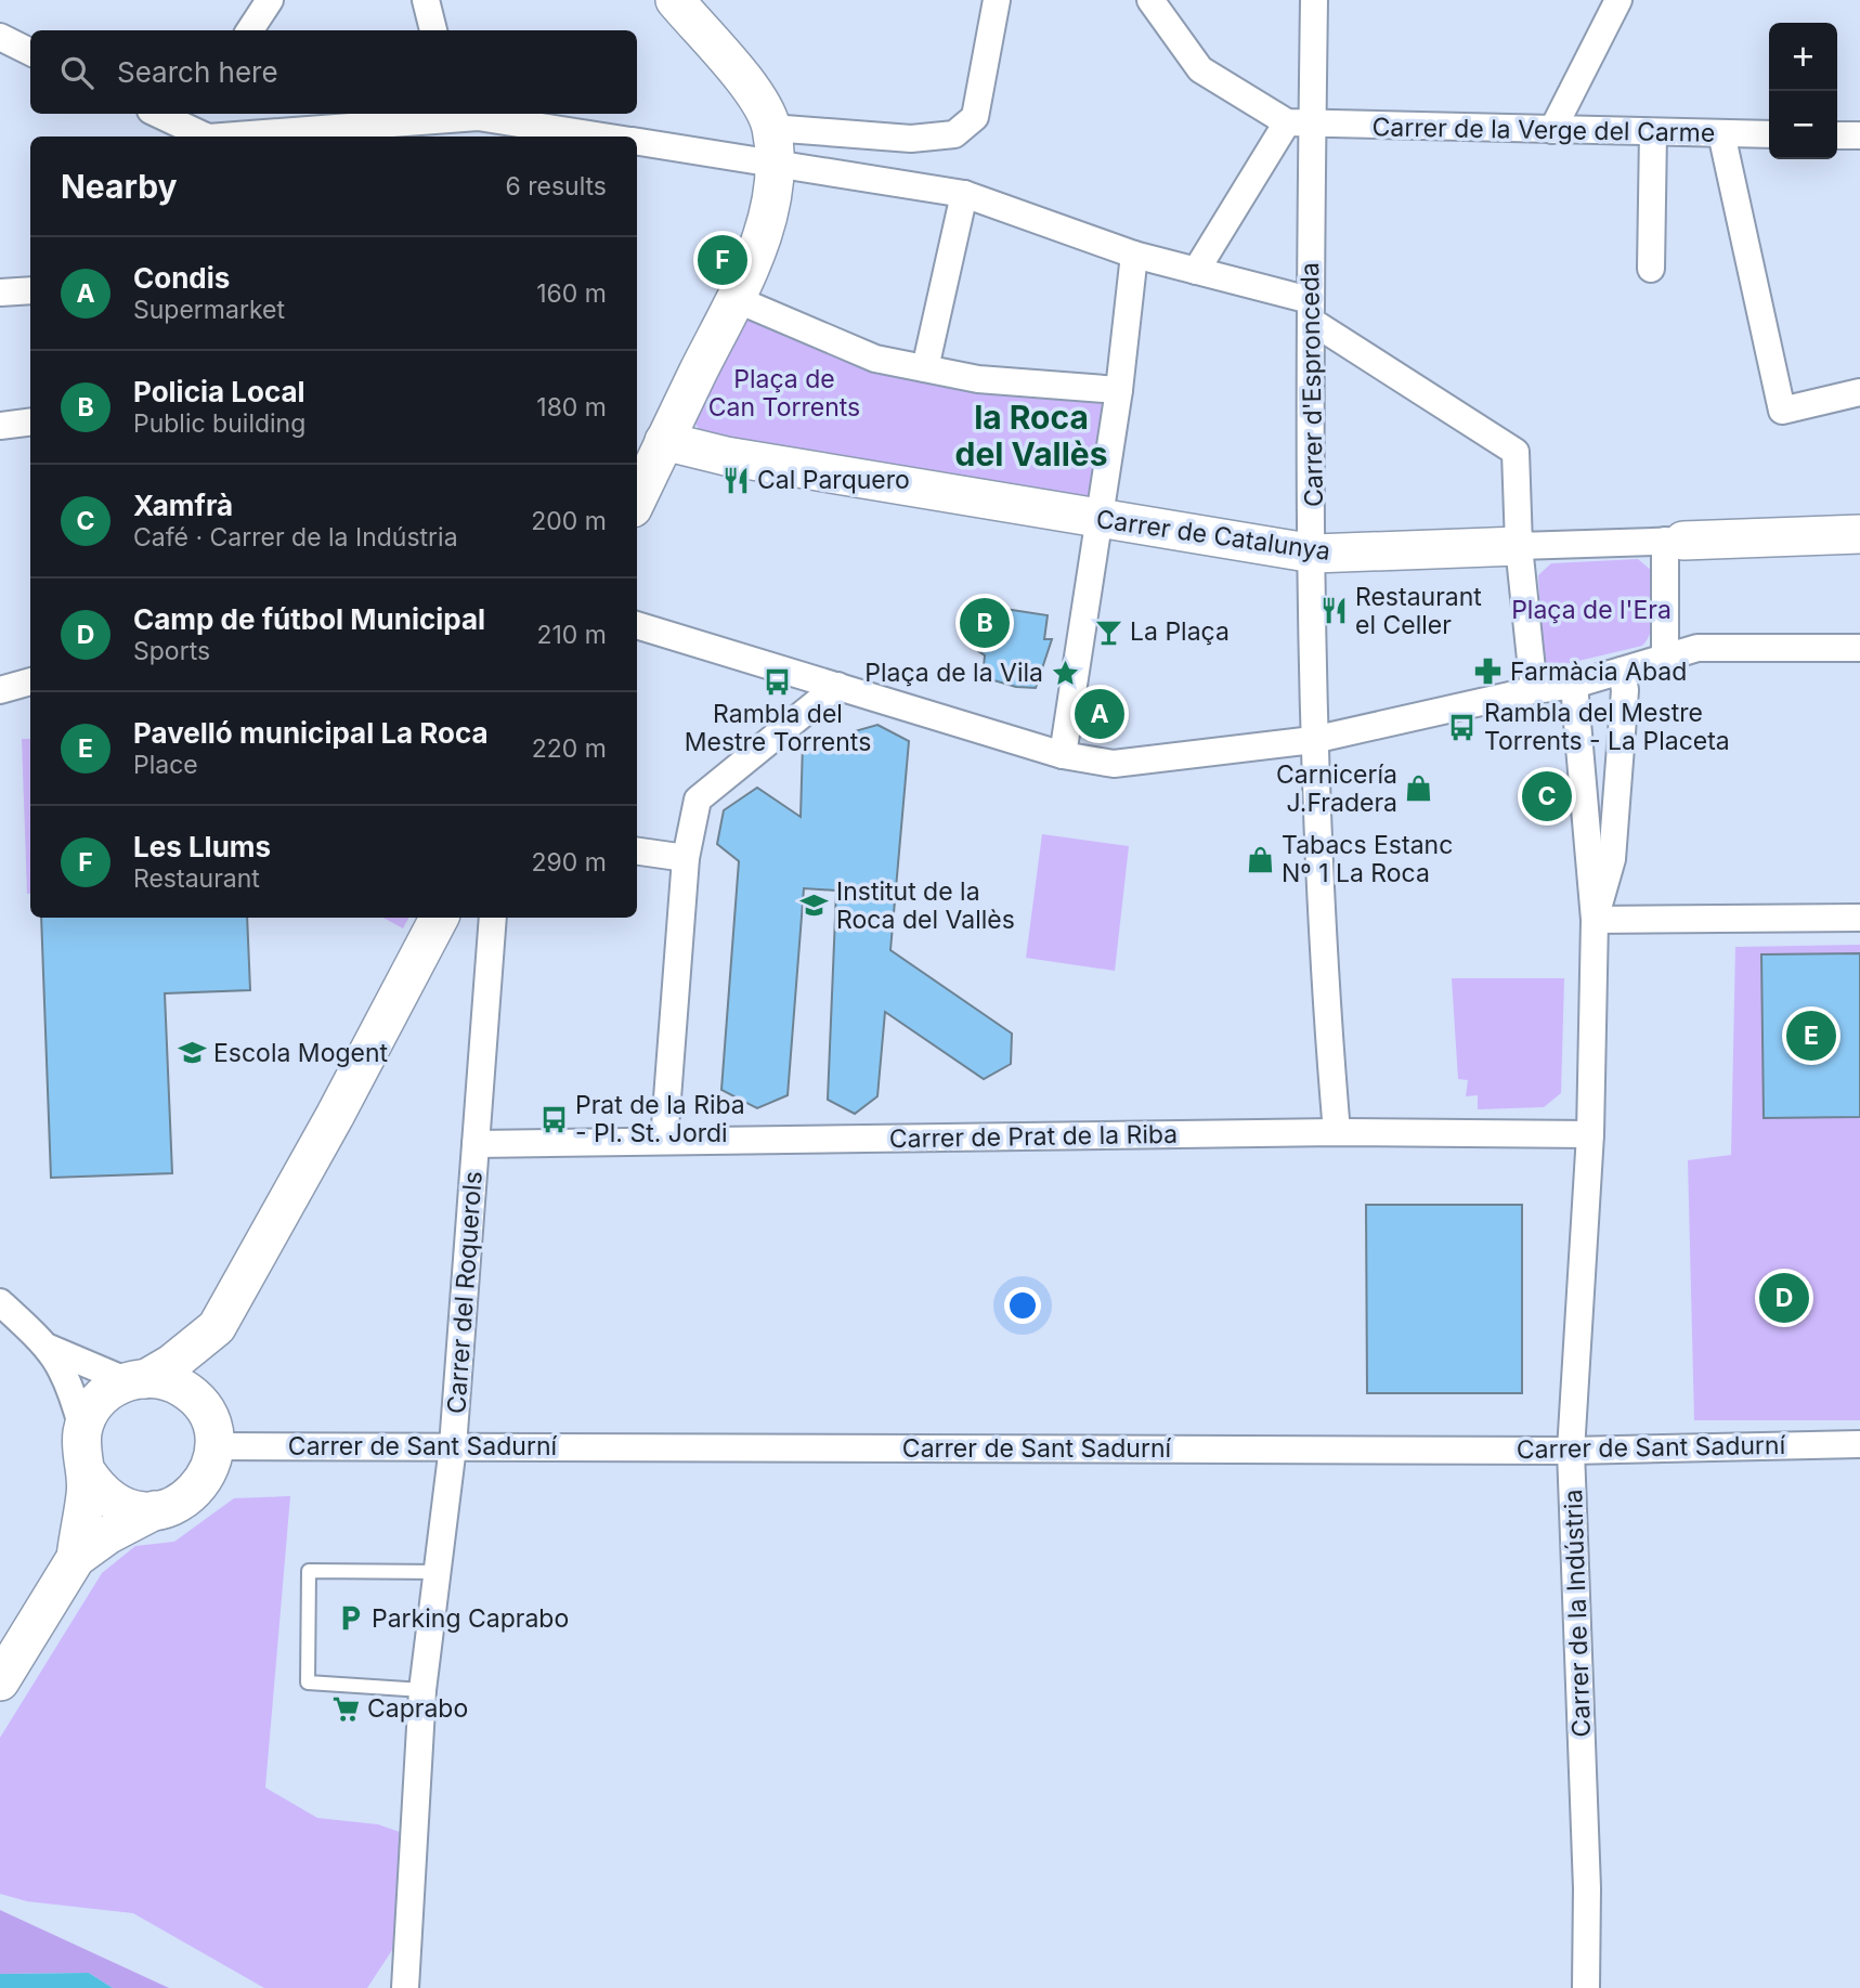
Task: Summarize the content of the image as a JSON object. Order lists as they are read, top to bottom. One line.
{"streets":{"street":["Carrer de la Verge del Carme","Carrer d'Espronceda","Carrer de Catalunya","Carrer de Prat de la Riba","Carrer del Roquerols","Carrer de Sant Sadurní","Carrer de la Indústria"]},"crossings":[["Carrer de la Verge del Carme","Carrer d'Espronceda"],["Carrer d'Espronceda","Carrer de Catalunya"],["Carrer d'Espronceda","Carrer de Prat de la Riba"],["Carrer de Prat de la Riba","Carrer del Roquerols"],["Carrer de Prat de la Riba","Carrer de la Indústria"],["Carrer del Roquerols","Carrer de Sant Sadurní"],["Carrer de Sant Sadurní","Carrer de la Indústria"]],"districts":["la Roca del Vallès"],"parks":["Plaça de Can Torrents","Plaça de l'Era"],"places":{"restaurant":["Cal Parquero","Restaurant el Celler"],"bar":["La Plaça"],"pharmacy":["Farmàcia Abad"],"place":["Plaça de la Vila"],"bus stop":["Rambla del Mestre Torrents","Rambla del Mestre Torrents - La Placeta","Prat de la Riba - Pl. St. Jordi"],"shop":["Carnicería J.Fradera","Tabacs Estanc Nº 1 La Roca"],"school or university":["Institut de la Roca del Vallès","Escola Mogent"],"parking":["Parking Caprabo"],"supermarket":["Caprabo"]},"page":{"map_buttons":["+","−"],"search":"Search here","heading":["Nearby","6 results"],"pins":["F","B","A","C","E","D"],"list":[{"mark":"A","name":"Condis","note":"Supermarket","value":"160 m"},{"mark":"B","name":"Policia Local","note":"Public building","value":"180 m"},{"mark":"C","name":"Xamfrà","note":"Café · Carrer de la Indústria","value":"200 m"},{"mark":"D","name":"Camp de fútbol Municipal","note":"Sports","value":"210 m"},{"mark":"E","name":"Pavelló municipal La Roca","note":"Place","value":"220 m"},{"mark":"F","name":"Les Llums","note":"Restaurant","value":"290 m"}]}}
